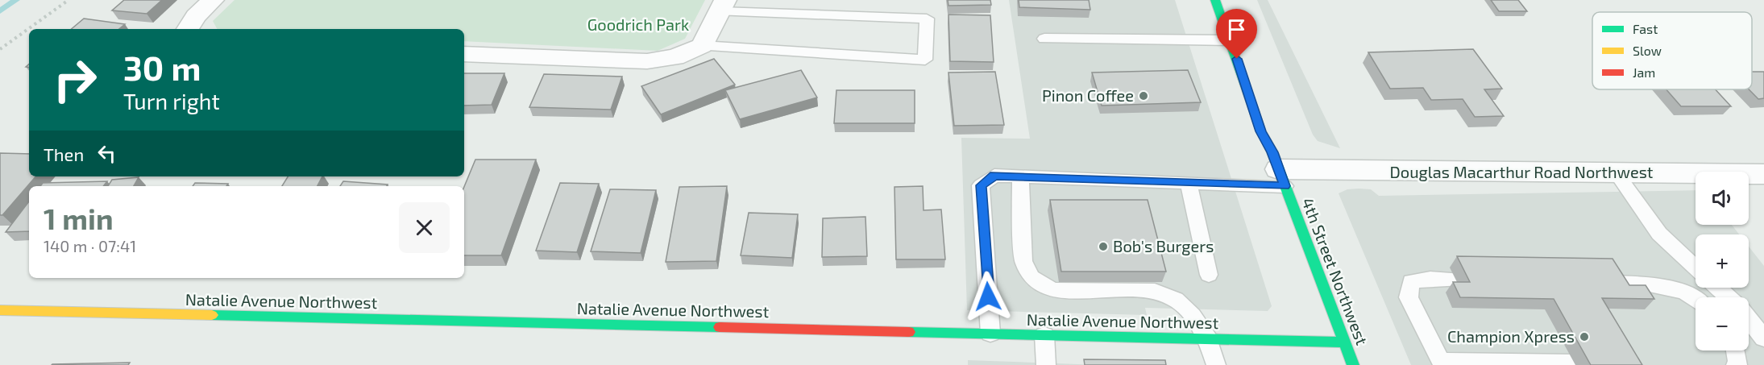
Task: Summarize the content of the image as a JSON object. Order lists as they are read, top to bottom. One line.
{"streets":{"street":["Douglas Macarthur Road Northwest","4th Street Northwest","Natalie Avenue Northwest"]},"crossings":[["Douglas Macarthur Road Northwest","4th Street Northwest"],["4th Street Northwest","Natalie Avenue Northwest"]],"parks":["Goodrich Park"],"places":["Pinon Coffee","Bob's Burgers","Champion Xpress"],"legend":["Fast","Slow","Jam"],"page":{"turn":["30 m","Turn right"],"then":"Then","map_buttons":["+","−"],"heading":["1 min","140 m · 07:41"]}}
